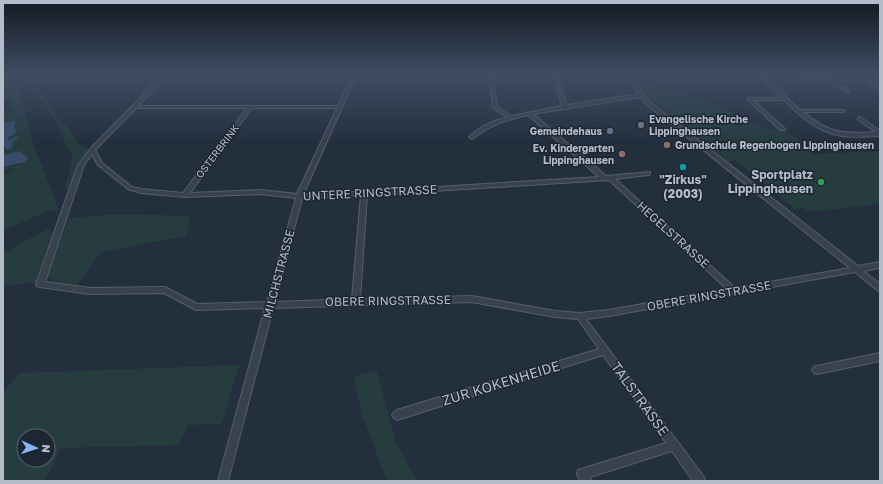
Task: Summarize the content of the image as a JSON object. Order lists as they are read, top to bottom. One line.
{"streets":{"street":["OSTERBRINK","UNTERE RINGSTRASSE","HEGELSTRASSE","MILCHSTRASSE","OBERE RINGSTRASSE","ZUR KOKENHEIDE","TALSTRASSE"]},"crossings":[["OSTERBRINK","UNTERE RINGSTRASSE"],["UNTERE RINGSTRASSE","HEGELSTRASSE"],["UNTERE RINGSTRASSE","MILCHSTRASSE"],["UNTERE RINGSTRASSE","OBERE RINGSTRASSE"],["HEGELSTRASSE","OBERE RINGSTRASSE"],["MILCHSTRASSE","OBERE RINGSTRASSE"],["OBERE RINGSTRASSE","TALSTRASSE"],["ZUR KOKENHEIDE","TALSTRASSE"]],"places":["Evangelische Kirche Lippinghausen","Gemeindehaus","Grundschule Regenbogen Lippinghausen","Ev. Kindergarten Lippinghausen","\"Zirkus\" (2003)","Sportplatz Lippinghausen"],"north":"right"}
